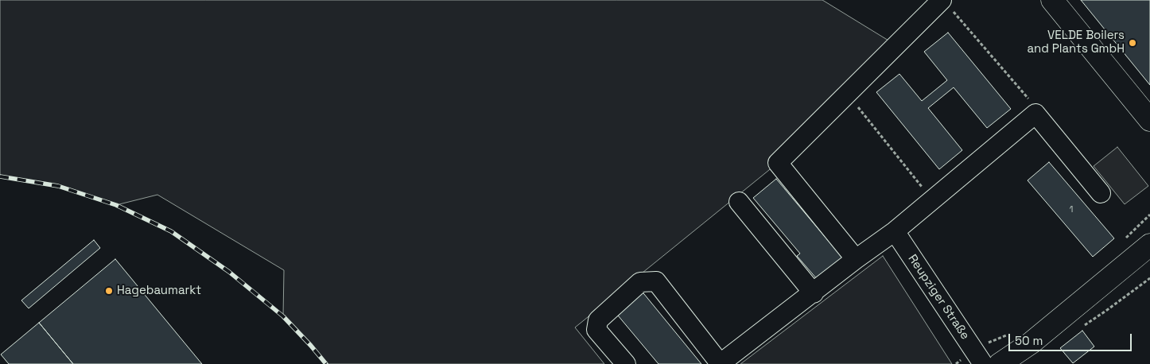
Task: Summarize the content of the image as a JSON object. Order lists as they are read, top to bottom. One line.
{"streets":{"street":["Reupziger Straße"]},"places":["VELDE Boilers and Plants GmbH","Hagebaumarkt"],"house_numbers":["1"],"scale_bar":"50 m"}
